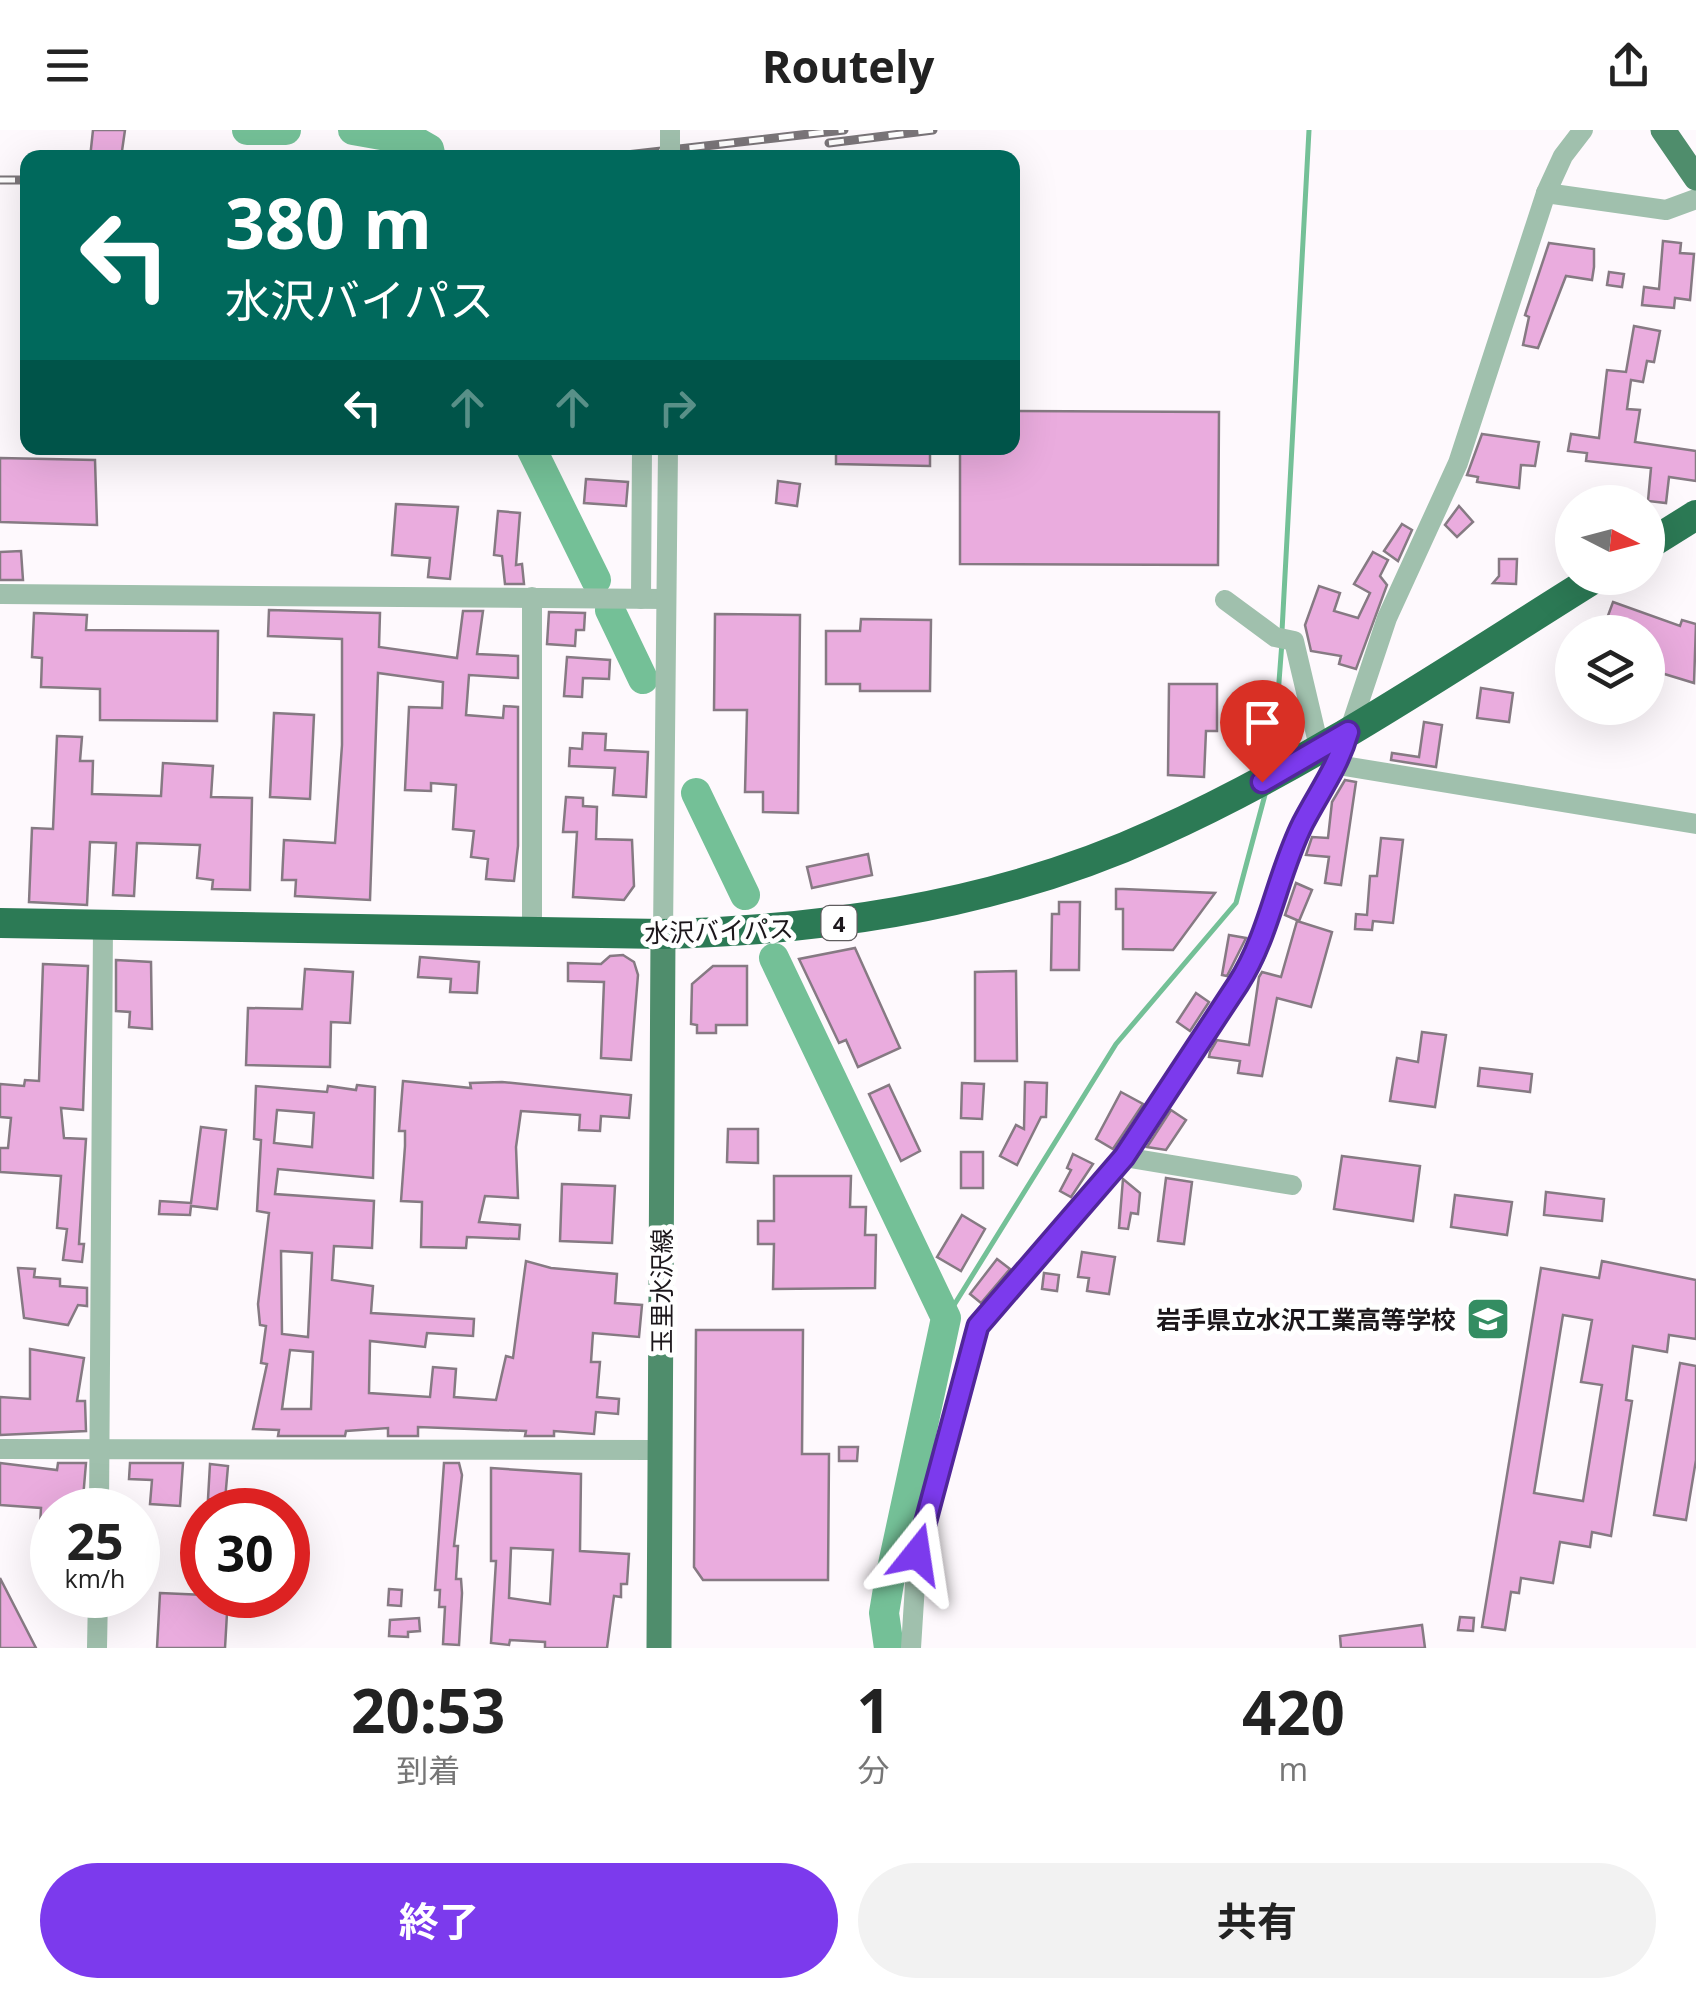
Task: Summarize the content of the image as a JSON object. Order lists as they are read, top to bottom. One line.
{"streets":{"highway":["4","水沢バイパス"],"main road":["玉里水沢線"]},"crossings":[["水沢バイパス","玉里水沢線"]],"places":{"school or university":["岩手県立水沢工業高等学校"]},"north":"right","page":{"header":"Routely","turn":["380 m","水沢バイパス"],"speed":"25 km/h","limit":"30","eta":["20:53","到着","1","分","420","m"],"buttons":["終了","共有"]}}
